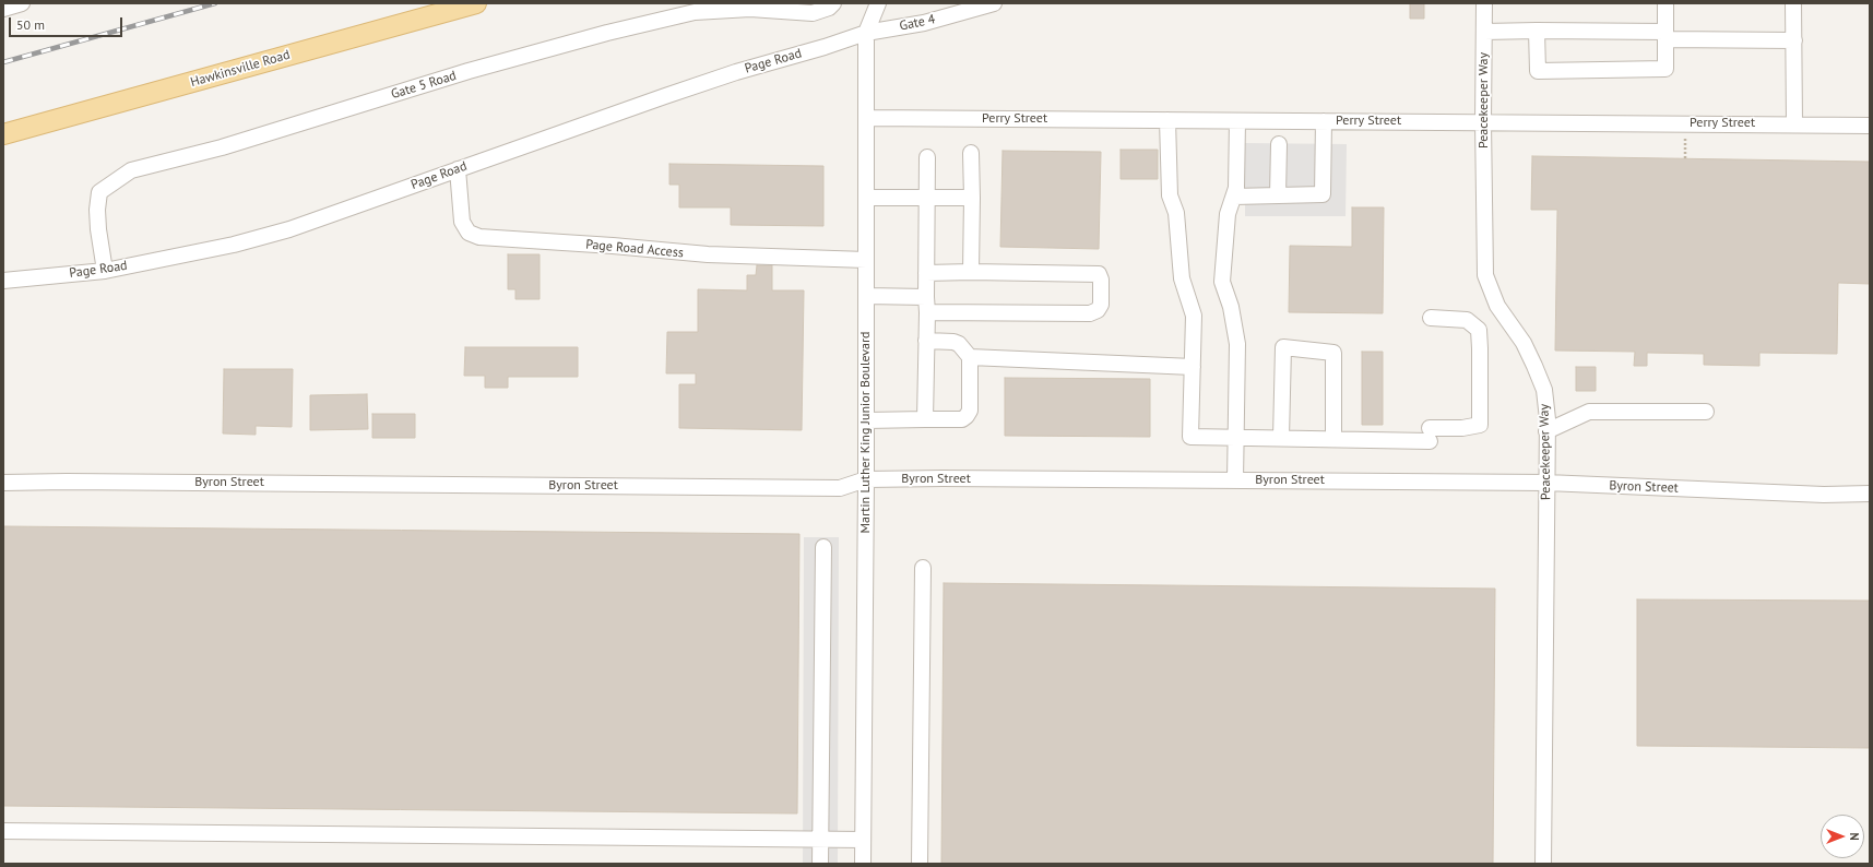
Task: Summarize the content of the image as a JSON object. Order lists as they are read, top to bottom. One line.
{"streets":{"main road":["Hawkinsville Road"],"street":["Gate 4","Page Road","Gate 5 Road","Peacekeeper Way","Perry Street","Page Road Access","Martin Luther King Junior Boulevard","Byron Street"]},"crossings":[["Gate 4","Page Road"],["Gate 4","Martin Luther King Junior Boulevard"],["Page Road","Gate 5 Road"],["Page Road","Page Road Access"],["Page Road","Martin Luther King Junior Boulevard"],["Peacekeeper Way","Perry Street"],["Peacekeeper Way","Byron Street"],["Perry Street","Martin Luther King Junior Boulevard"],["Page Road Access","Martin Luther King Junior Boulevard"],["Martin Luther King Junior Boulevard","Byron Street"]],"scale_bar":"50 m","north":"right"}
